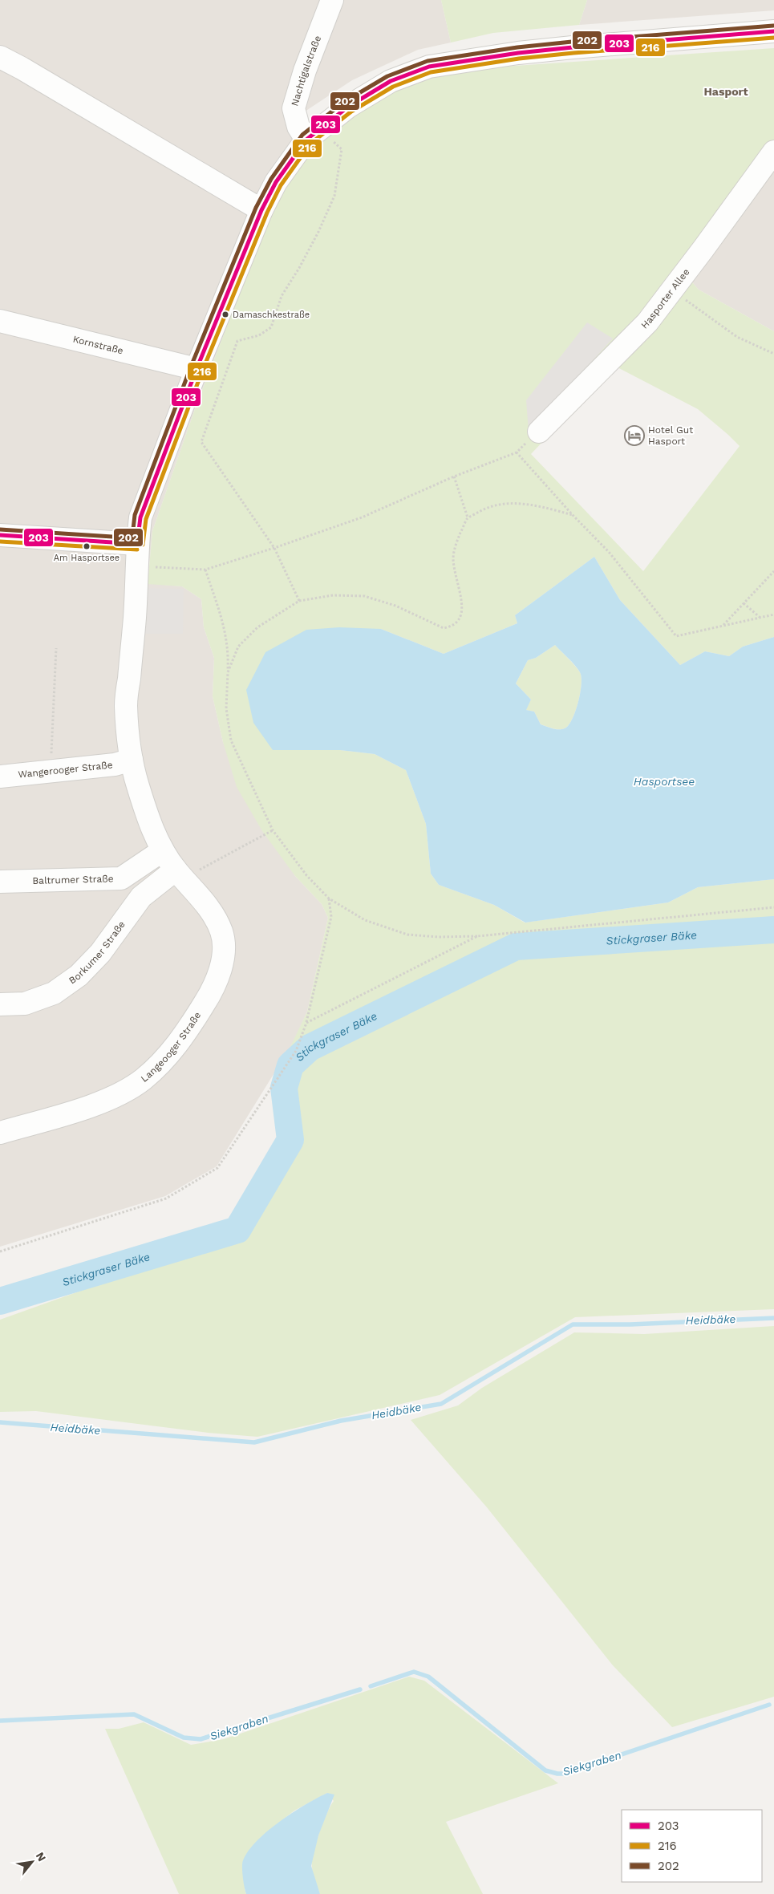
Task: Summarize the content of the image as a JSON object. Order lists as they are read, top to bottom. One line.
{"streets":{"street":["Nachtigalstraße","Hasporter Allee","Kornstraße","Wangerooger Straße","Baltrumer Straße","Borkumer Straße","Langeooger Straße"]},"crossings":[["Borkumer Straße","Langeooger Straße"]],"districts":["Hasport"],"water":["Hasportsee","Stickgraser Bäke","Heidbäke","Siekgraben"],"places":{"other":["Damaschkestraße","Am Hasportsee"],"hotel":["Hotel Gut Hasport"]},"lines":["transit line 202","transit line 203","transit line 216"],"legend":["203","216","202"],"north":"top right"}
